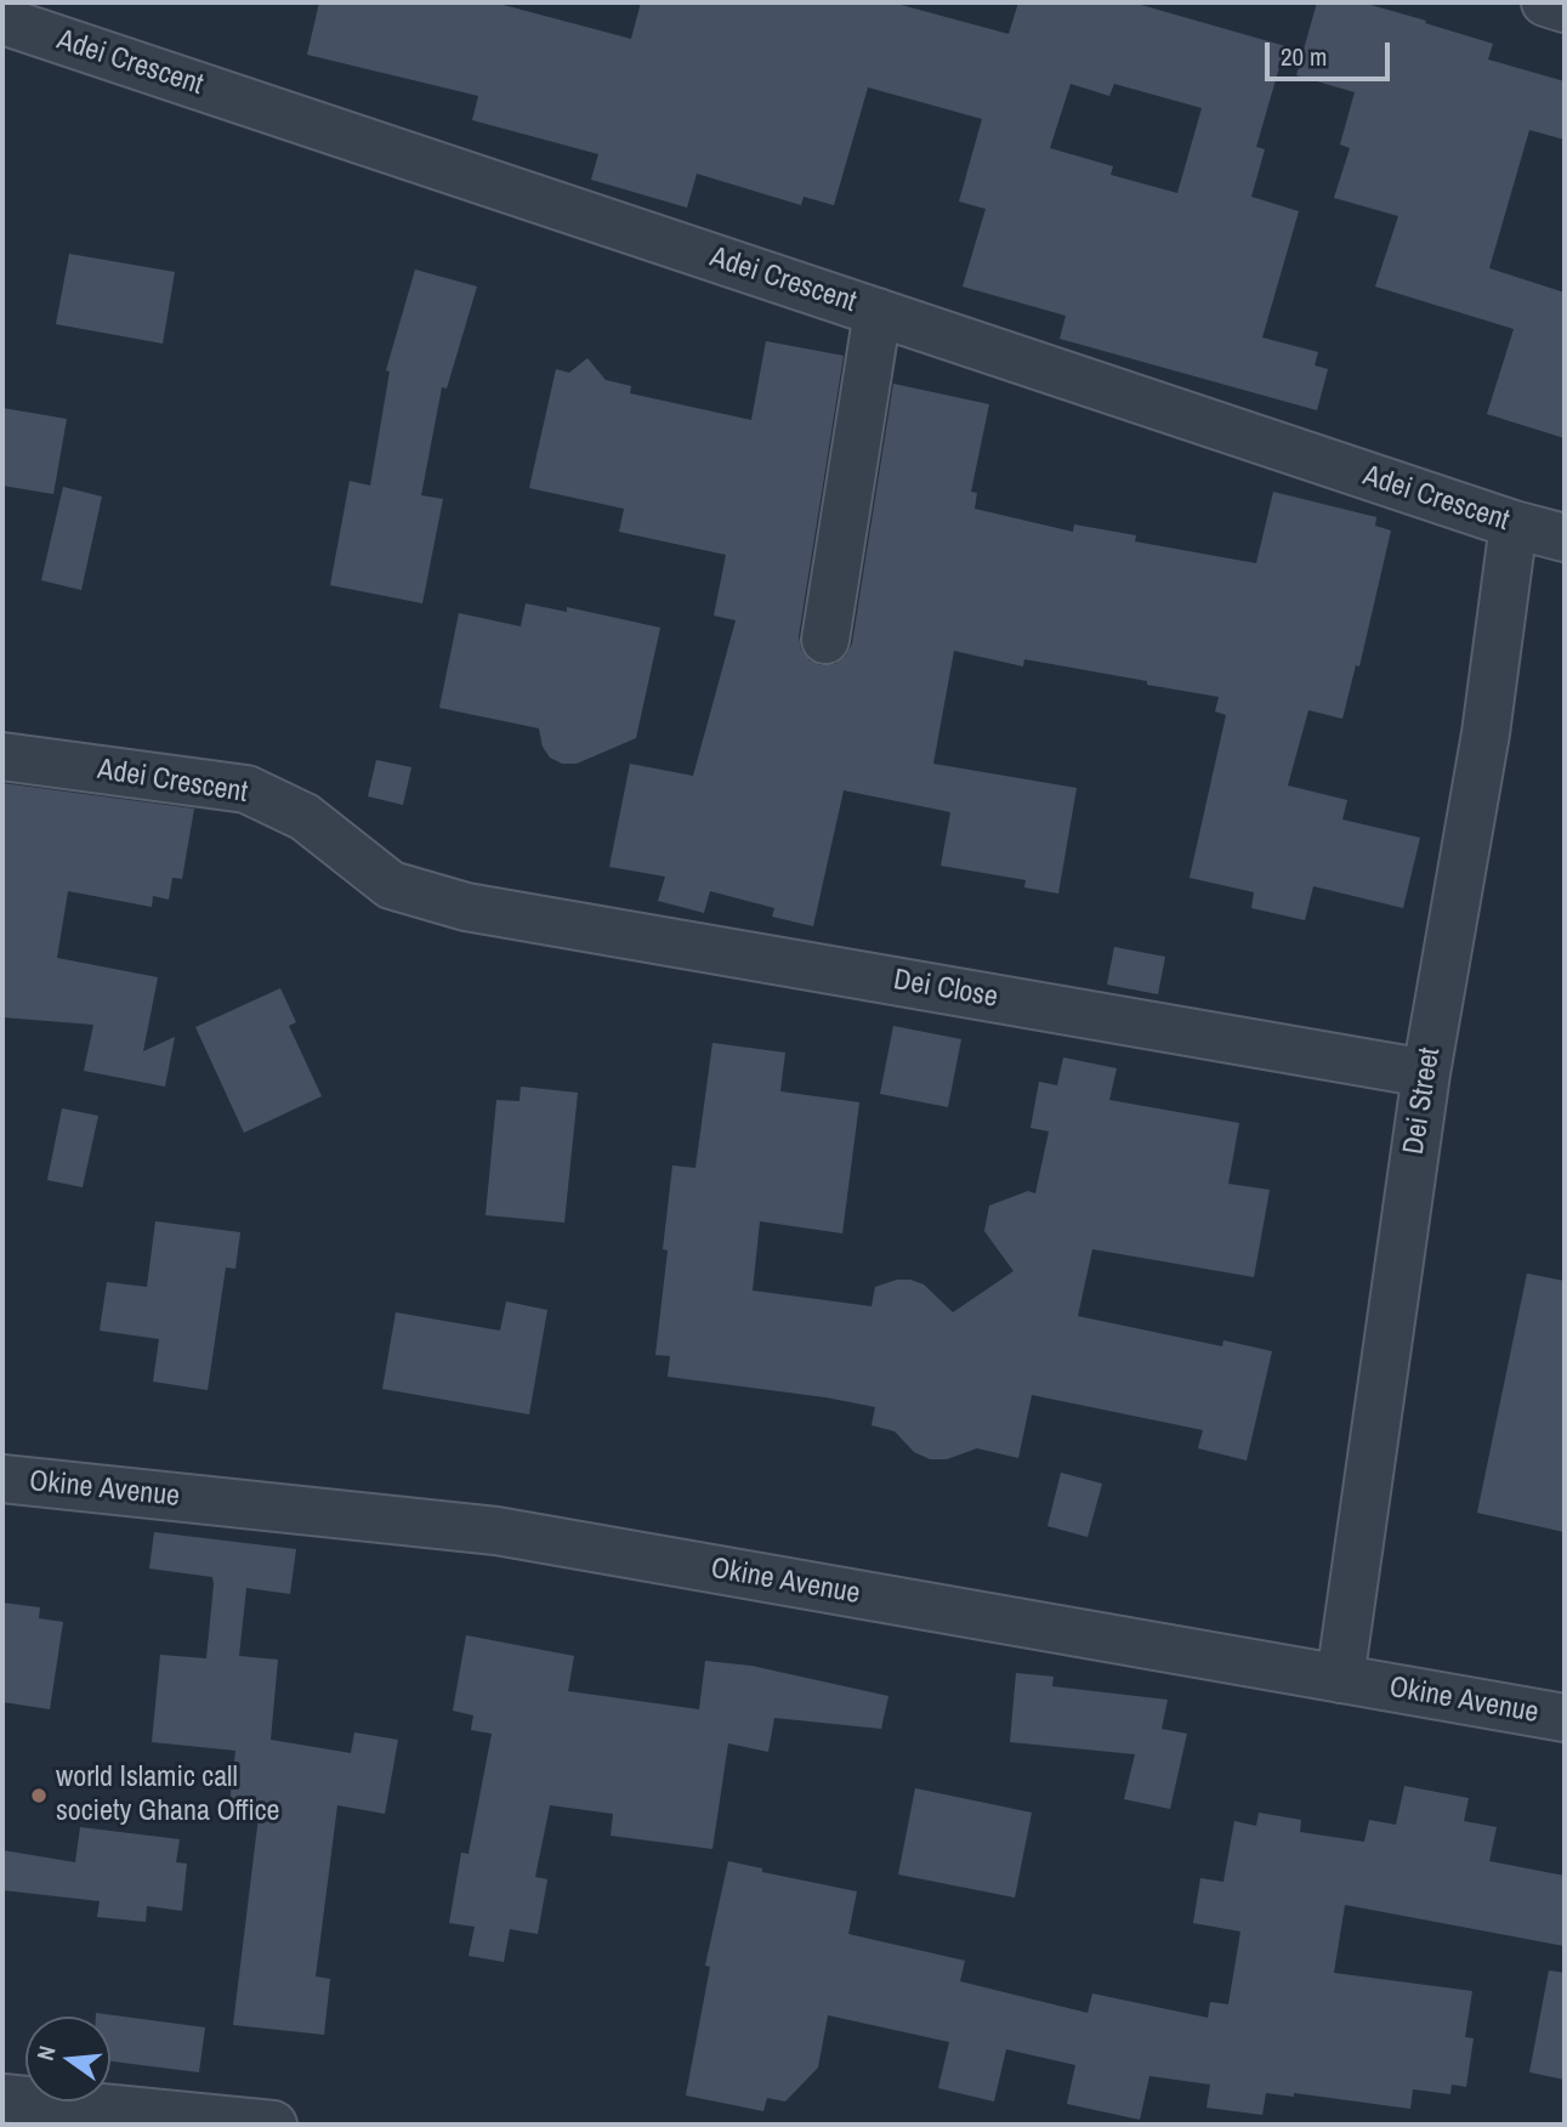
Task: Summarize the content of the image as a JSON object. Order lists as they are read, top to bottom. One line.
{"streets":{"street":["Adei Crescent","Dei Close","Dei Street","Okine Avenue"]},"crossings":[["Adei Crescent","Dei Close"],["Adei Crescent","Dei Street"],["Dei Close","Dei Street"],["Dei Street","Okine Avenue"]],"places":["world Islamic call society Ghana Office"],"scale_bar":"20 m","north":"left"}
